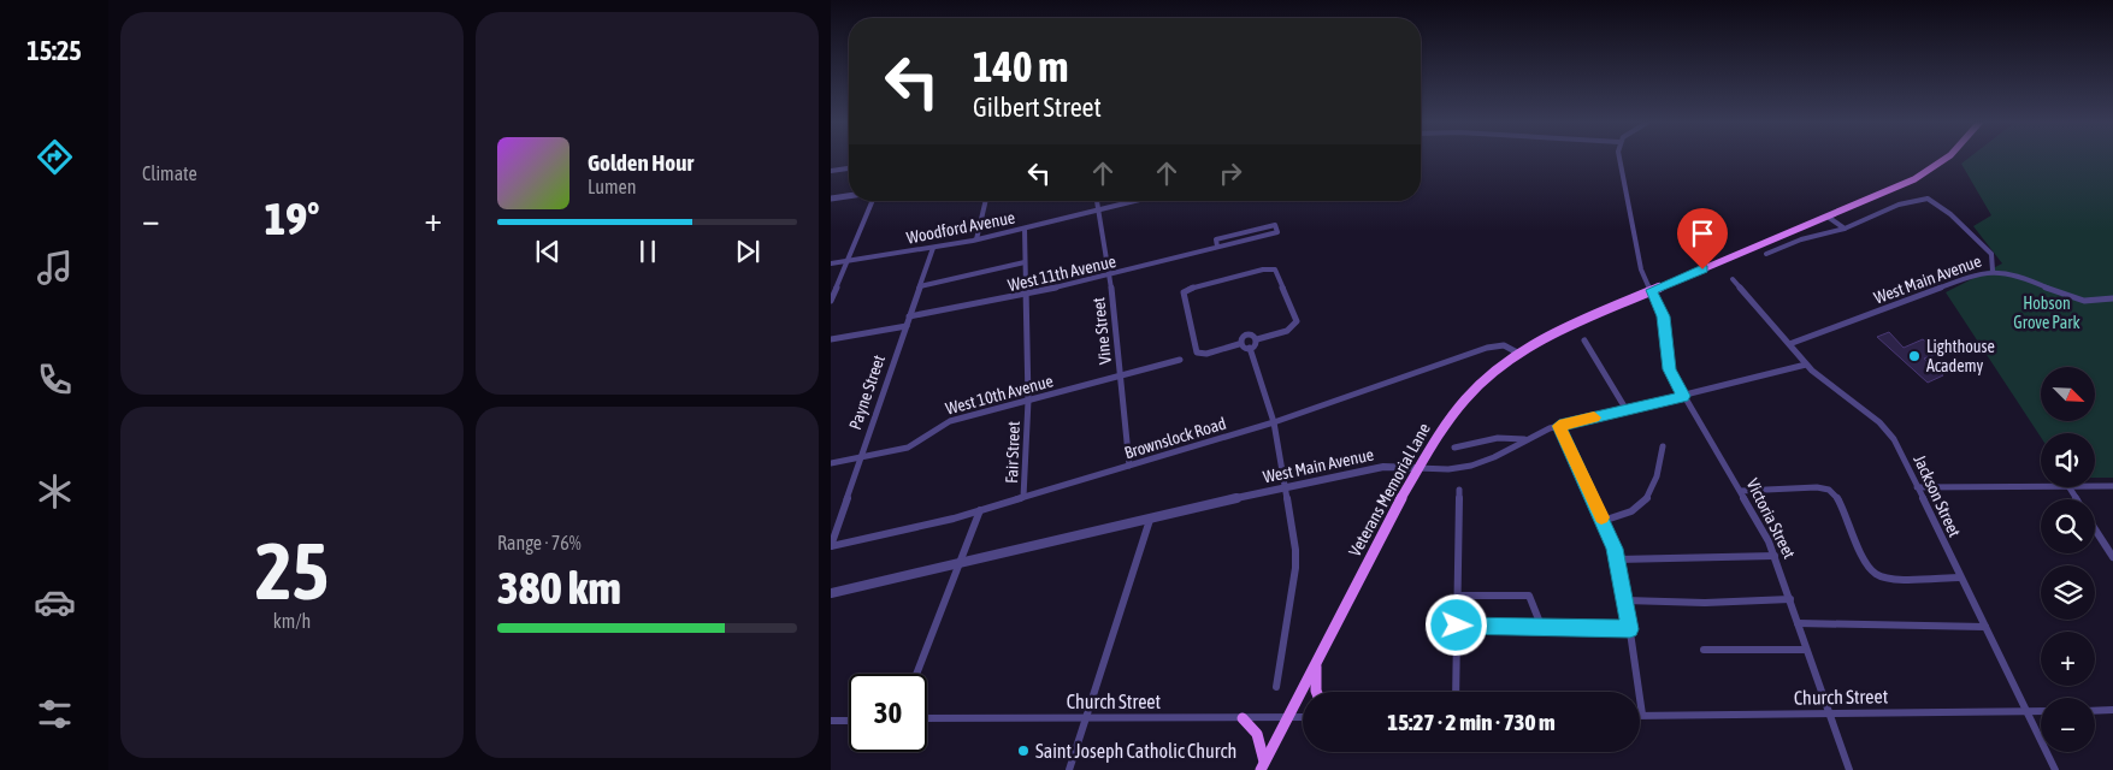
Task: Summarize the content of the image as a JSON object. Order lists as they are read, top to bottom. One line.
{"streets":{"main road":["Veterans Memorial Lane"],"street":["Woodford Avenue","West 11th Avenue","West Main Avenue","Vine Street","Payne Street","West 10th Avenue","Brownslock Road","Fair Street","Jackson Street","Victoria Street","Church Street"]},"crossings":[["Woodford Avenue","Vine Street"],["Woodford Avenue","Payne Street"],["Woodford Avenue","Fair Street"],["West 11th Avenue","Vine Street"],["West 11th Avenue","Payne Street"],["West 11th Avenue","Fair Street"],["West Main Avenue","Veterans Memorial Lane"],["West Main Avenue","Jackson Street"],["West Main Avenue","Victoria Street"],["Vine Street","West 10th Avenue"],["Vine Street","Brownslock Road"],["Payne Street","West 10th Avenue"],["Payne Street","Brownslock Road"],["West 10th Avenue","Fair Street"],["Brownslock Road","Fair Street"],["Brownslock Road","Veterans Memorial Lane"],["Veterans Memorial Lane","Victoria Street"],["Veterans Memorial Lane","Church Street"],["Jackson Street","Church Street"],["Victoria Street","Church Street"]],"parks":["Hobson Grove Park"],"places":["Lighthouse Academy","Saint Joseph Catholic Church"],"north":"bottom right","page":{"tabs":"15:25","tile":["Climate",["25","km/h"],["Range · 76%","380 km"]],"turn":["140 m","Gilbert Street"],"song":["Golden Hour","Lumen"],"heat":["−","19°","+"],"map_buttons":["+","−"],"limit":"30","trip":"15:27 · 2 min · 730 m"}}
